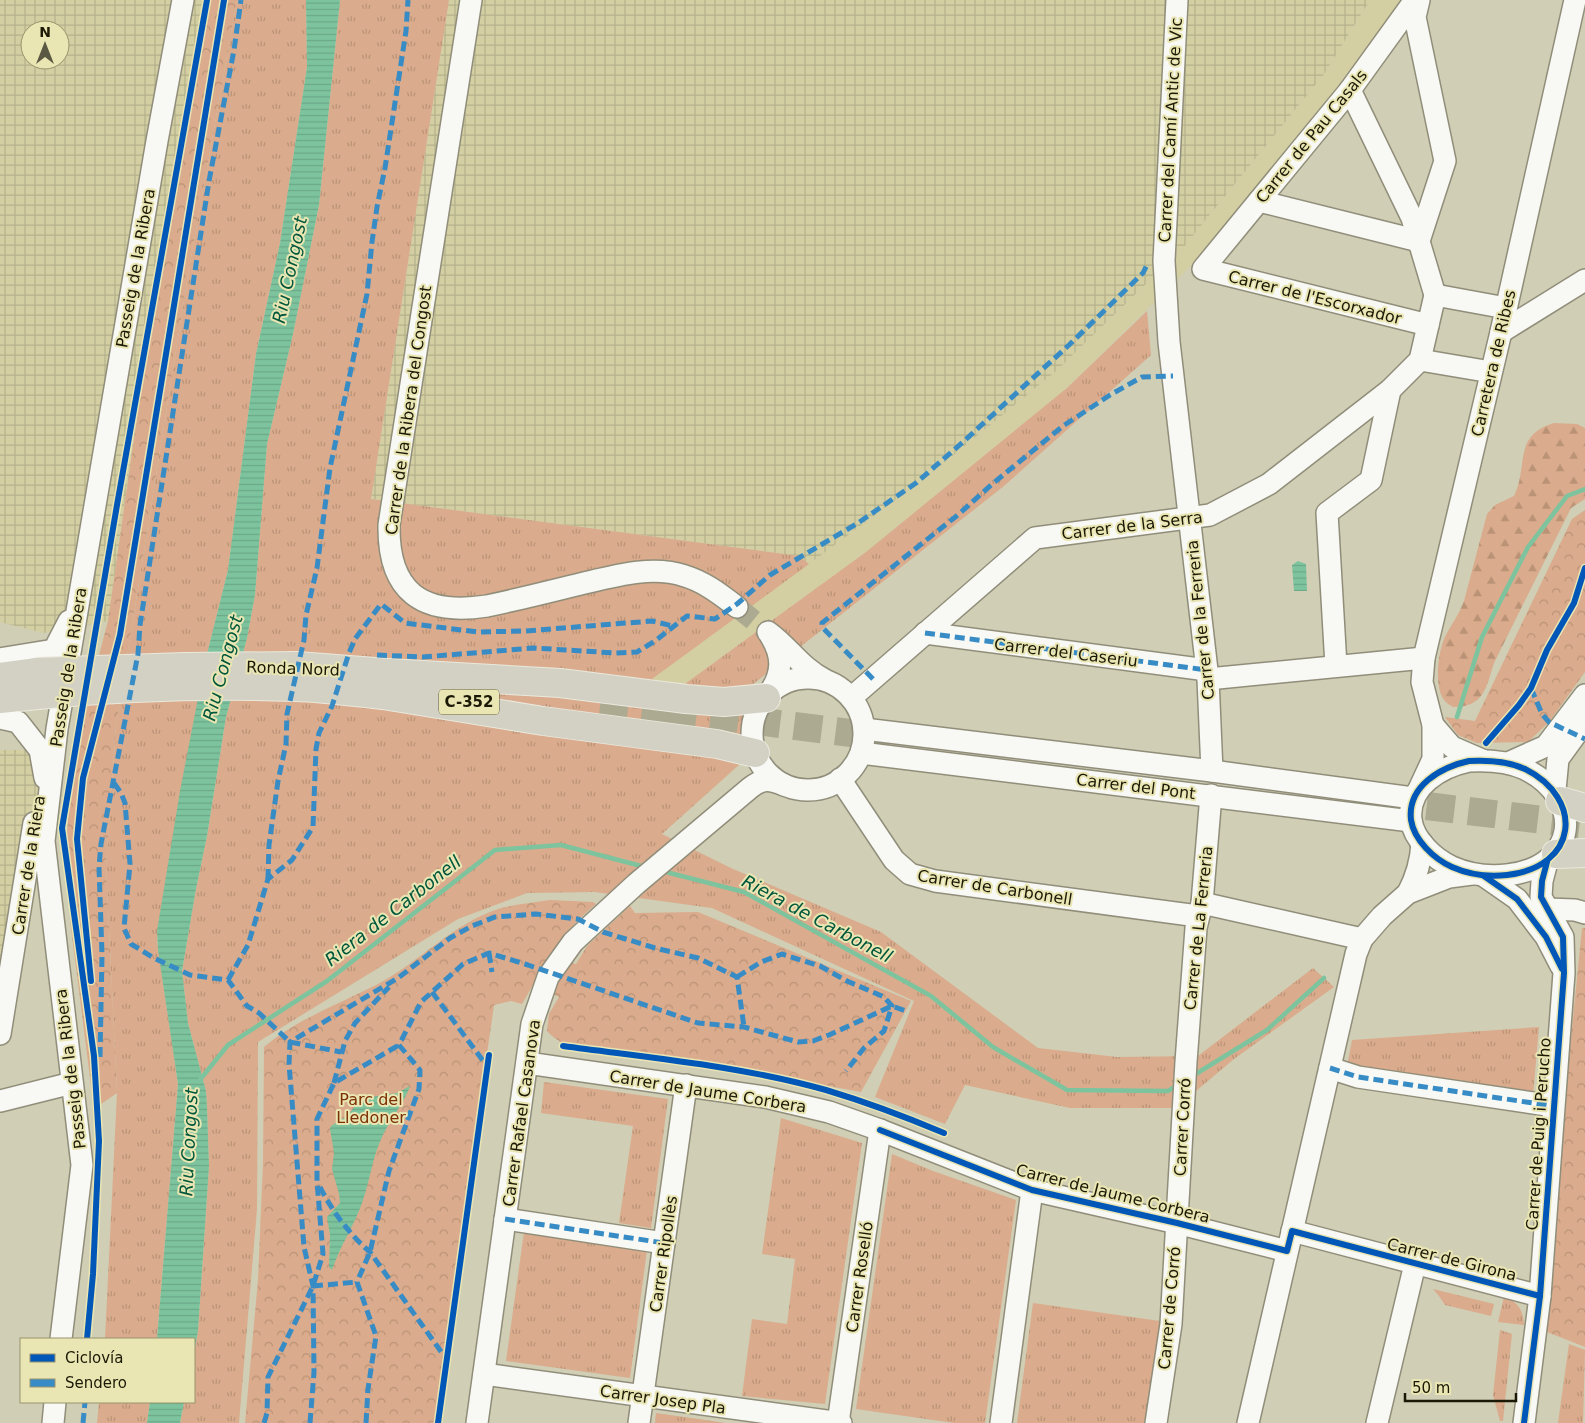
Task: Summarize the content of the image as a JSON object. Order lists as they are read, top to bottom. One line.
{"streets":{"highway":["Ronda Nord","C-352"],"street":["Carrer del Camí Antic de Vic","Carrer de Pau Casals","Passeig de la Ribera","Carrer de l'Escorxador","Carretera de Ribes","Carrer de la Ribera del Congost","Carrer de la Serra","Carrer de la Ferreria","Carrer del Caseriu","Carrer del Pont","Carrer de la Riera","Carrer de Carbonell","Carrer de La Ferreria","Carrer de Jaume Corbera","Carrer Rafael Casanova","Carrer Corró","Carrer de Puig i Perucho","Carrer Ripollès","Carrer de Girona","Carrer Roselló","Carrer de Corró","Carrer Josep Pla"]},"crossings":[["Carrer del Camí Antic de Vic","Carrer de la Ferreria"],["Carrer de Pau Casals","Carrer de l'Escorxador"],["Passeig de la Ribera","Carrer de la Riera"],["Carretera de Ribes","Carrer del Caseriu"],["Carretera de Ribes","Carrer del Pont"],["Carrer de la Serra","Carrer de la Ferreria"],["Carrer de la Serra","Carrer del Caseriu"],["Carrer de la Serra","Carrer del Pont"],["Carrer de la Serra","Carrer de Carbonell"],["Carrer de la Ferreria","Carrer del Caseriu"],["Carrer de la Ferreria","Carrer del Pont"],["Carrer del Pont","Carrer de Carbonell"],["Carrer del Pont","Carrer de La Ferreria"],["Carrer de Carbonell","Carrer de La Ferreria"],["Carrer de La Ferreria","Carrer Corró"],["Carrer de Jaume Corbera","Carrer Rafael Casanova"],["Carrer de Jaume Corbera","Carrer Corró"],["Carrer de Jaume Corbera","Carrer Ripollès"],["Carrer de Jaume Corbera","Carrer de Girona"],["Carrer de Jaume Corbera","Carrer Roselló"],["Carrer de Jaume Corbera","Carrer de Corró"],["Carrer Rafael Casanova","Carrer Josep Pla"],["Carrer Corró","Carrer de Corró"],["Carrer de Puig i Perucho","Carrer de Girona"],["Carrer Ripollès","Carrer Josep Pla"],["Carrer Roselló","Carrer Josep Pla"]],"water":["Riu Congost","Riera de Carbonell"],"parks":["Parc del Lledoner"],"legend":["Ciclovía","Sendero"],"scale_bar":"50 m","north":"top"}
